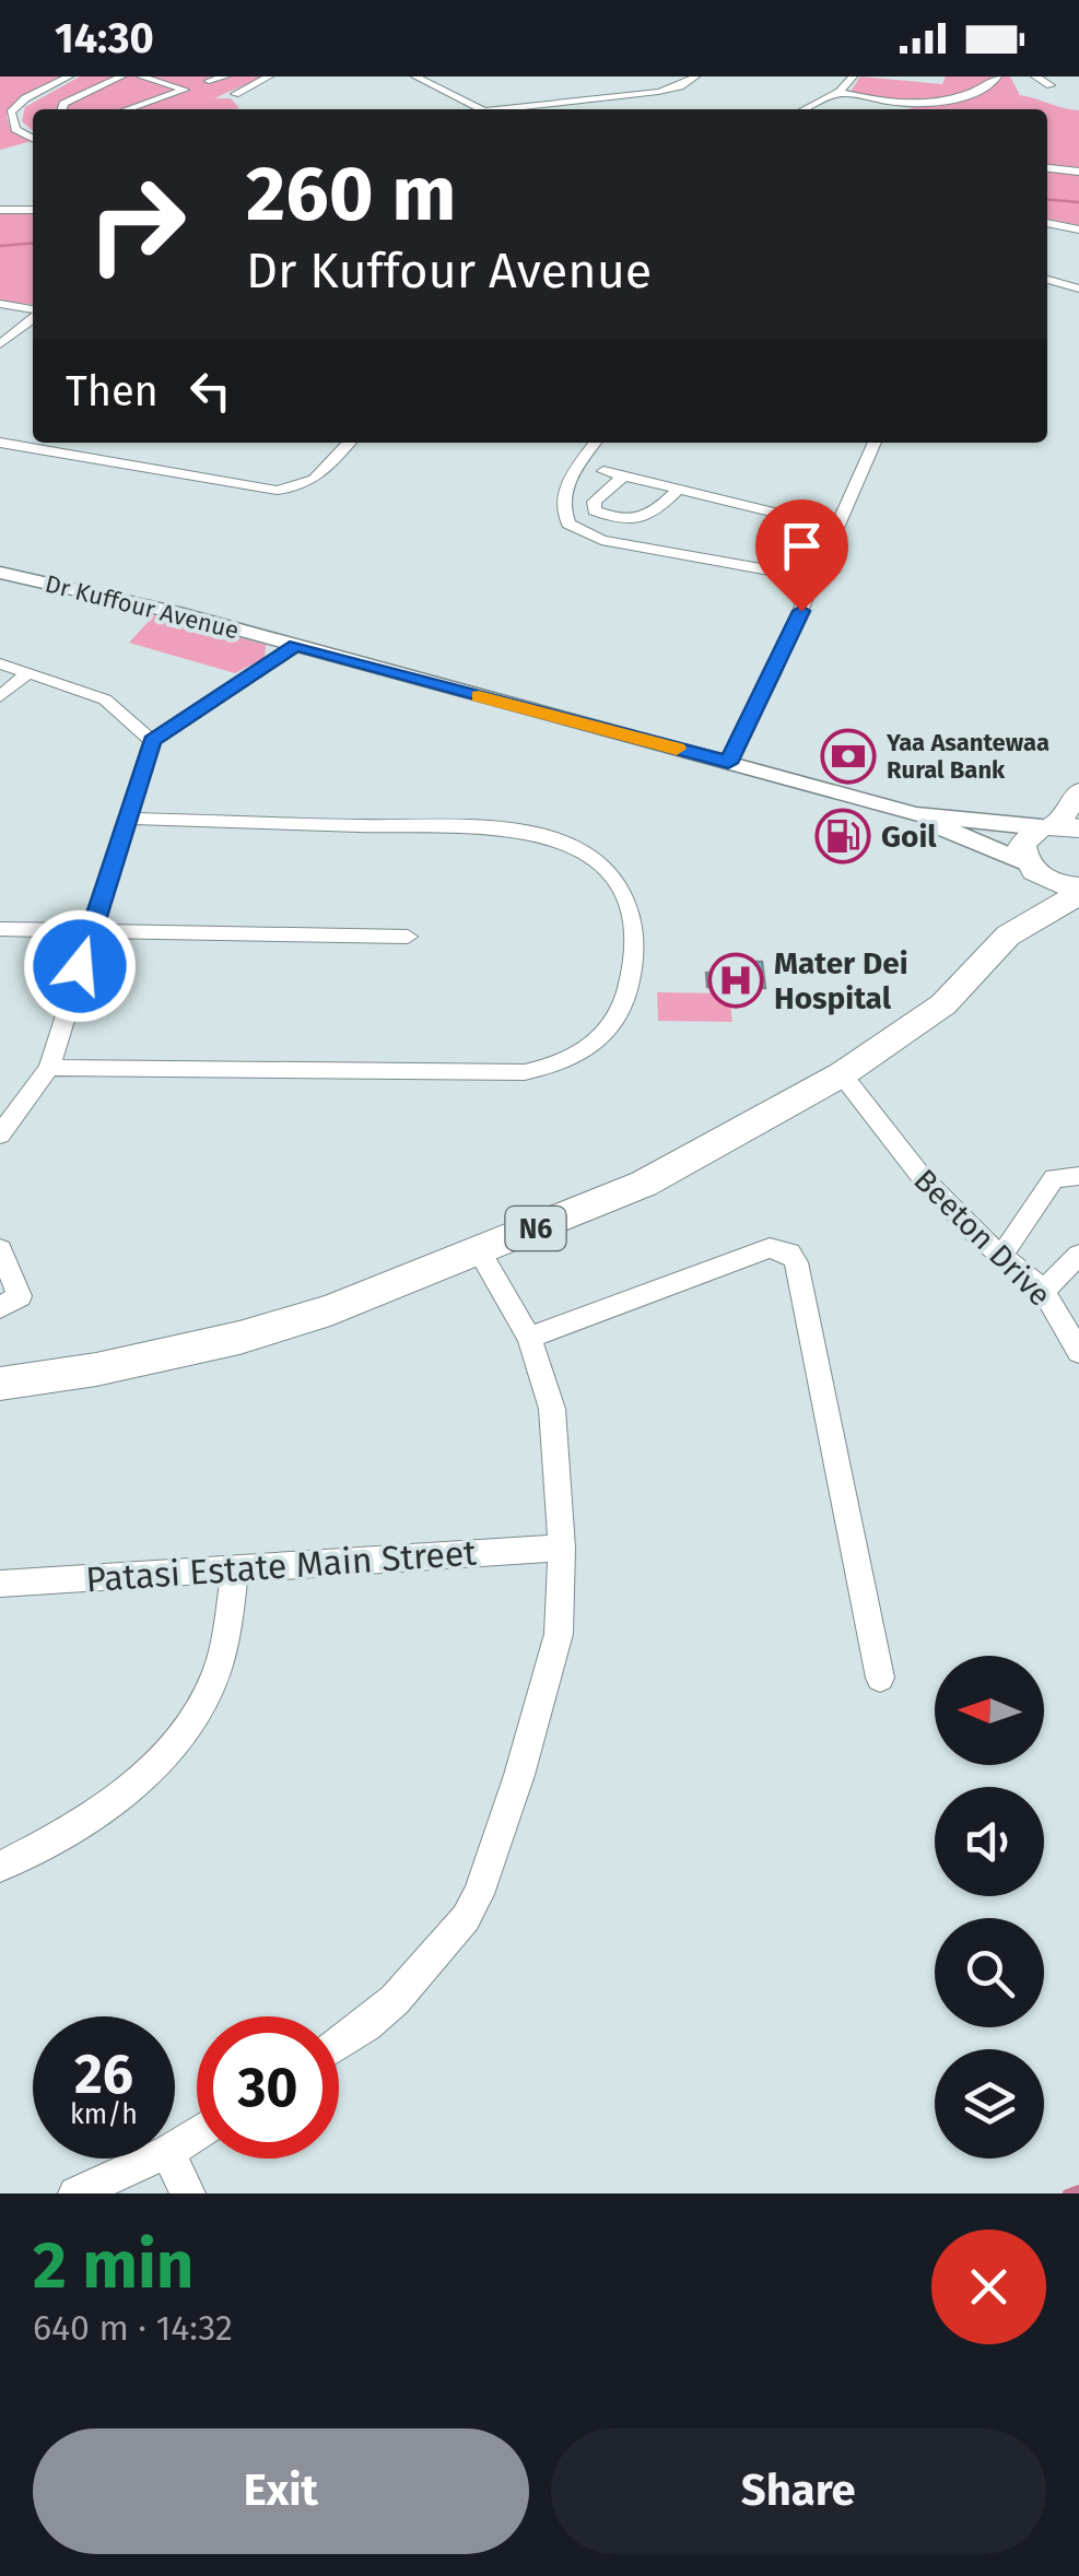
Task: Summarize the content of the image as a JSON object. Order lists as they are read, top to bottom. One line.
{"streets":{"highway":["N6"],"main road":["Dr Kuffour Avenue"],"street":["Beeton Drive","Patasi Estate Main Street"]},"crossings":[["N6","Beeton Drive"]],"places":{"bank":["Yaa Asantewaa Rural Bank"],"fuel station":["Goil"],"hospital":["Mater Dei Hospital"]},"north":"left","page":{"status":"14:30","turn":["260 m","Dr Kuffour Avenue"],"then":"Then","speed":"26 km/h","limit":"30","heading":["2 min","640 m · 14:32"],"buttons":["Exit","Share"]}}
